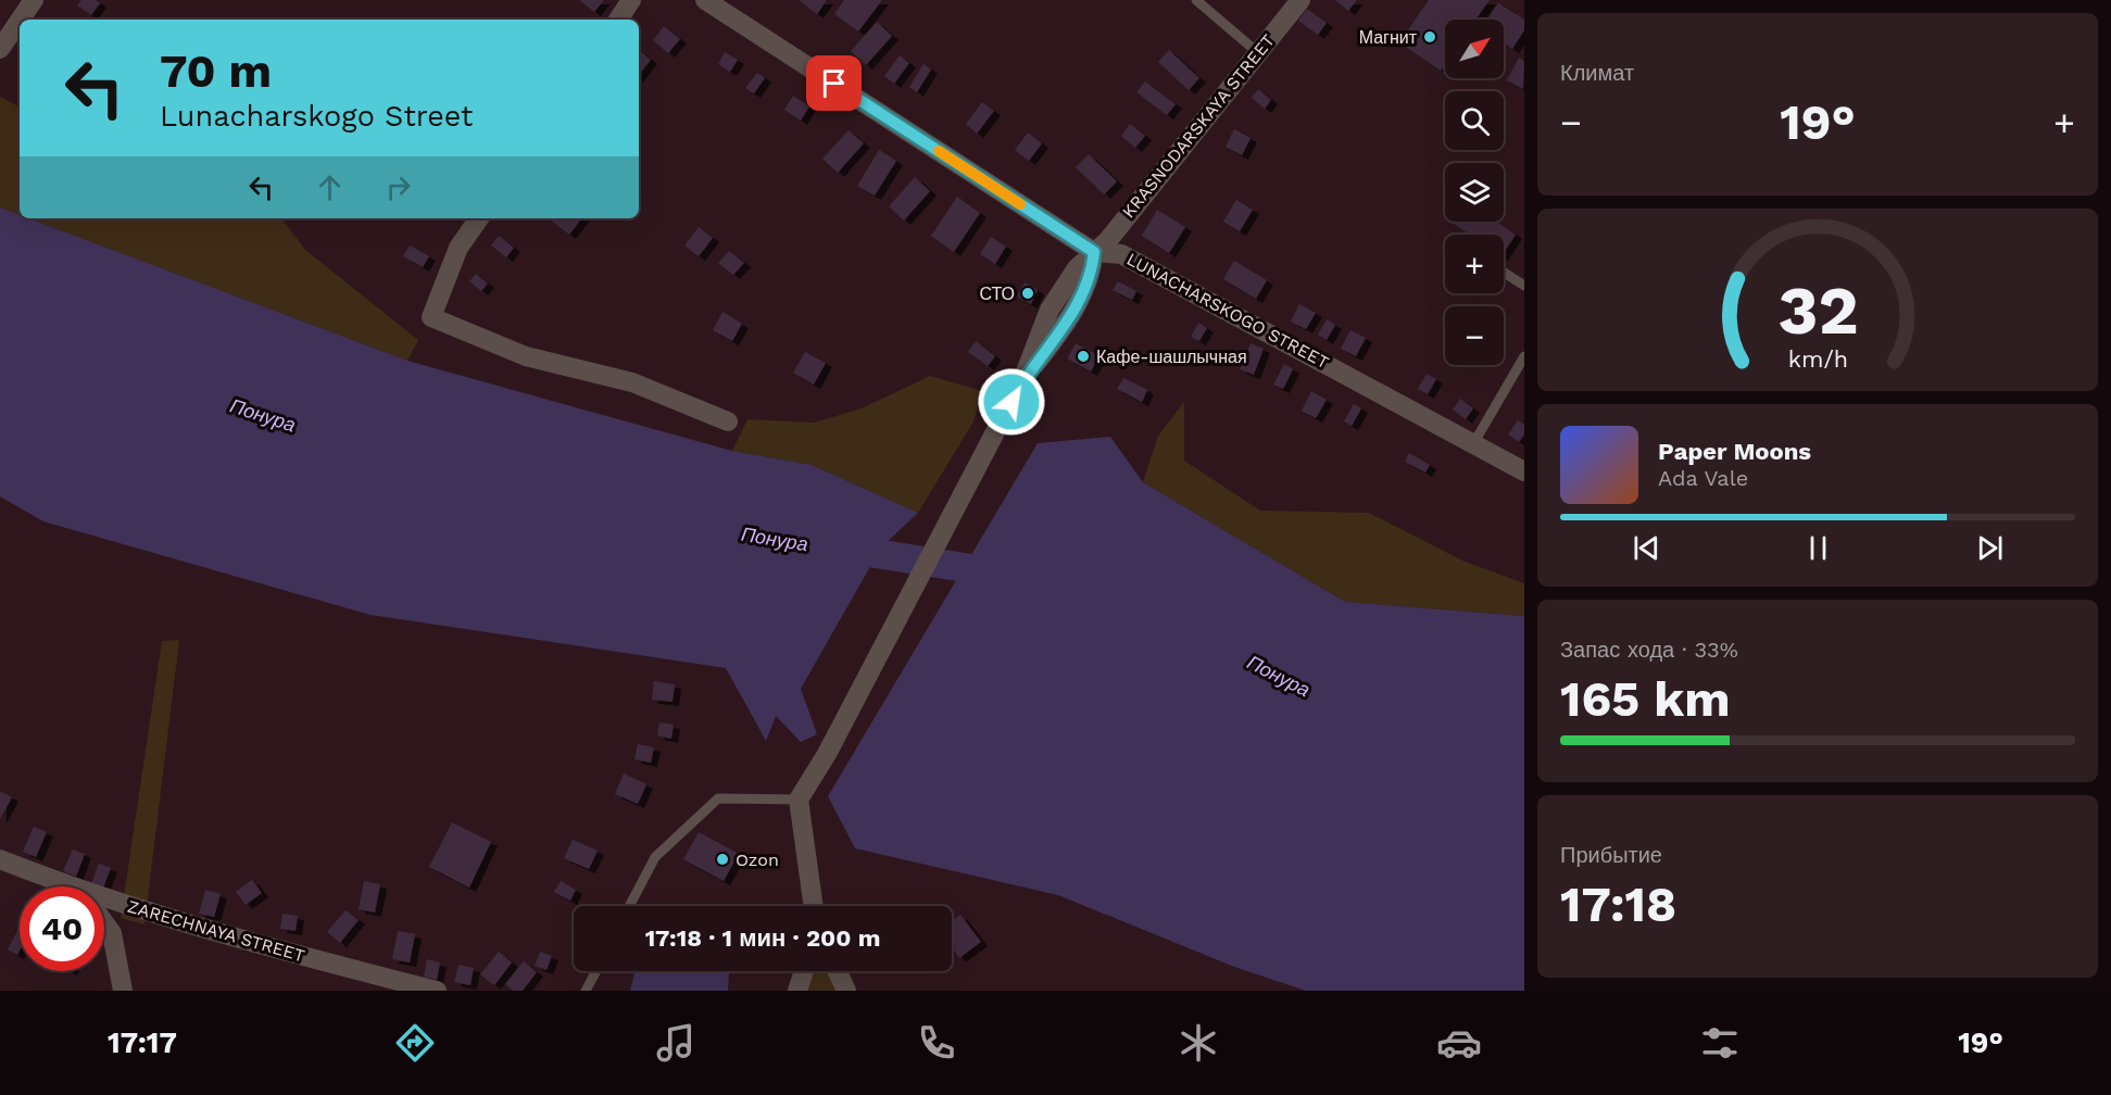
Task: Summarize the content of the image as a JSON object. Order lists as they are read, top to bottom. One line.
{"streets":{"street":["KRASNODARSKAYA STREET","LUNACHARSKOGO STREET","ZARECHNAYA STREET"]},"crossings":[["KRASNODARSKAYA STREET","LUNACHARSKOGO STREET"]],"water":["Понура"],"places":["Магнит","СТО","Кафе-шашлычная","Ozon"],"north":"top right","page":{"tile":["Климат",["Запас хода · 33%","165 km"],["Прибытие","17:18"]],"map_buttons":["+","−"],"turn":["70 m","Lunacharskogo Street"],"heat":["−","19°","+"],"song":["Paper Moons","Ada Vale"],"limit":"40","trip":"17:18 · 1 мин · 200 m","tabs":["17:17","19°"],"gauge":["32","km/h"]}}
